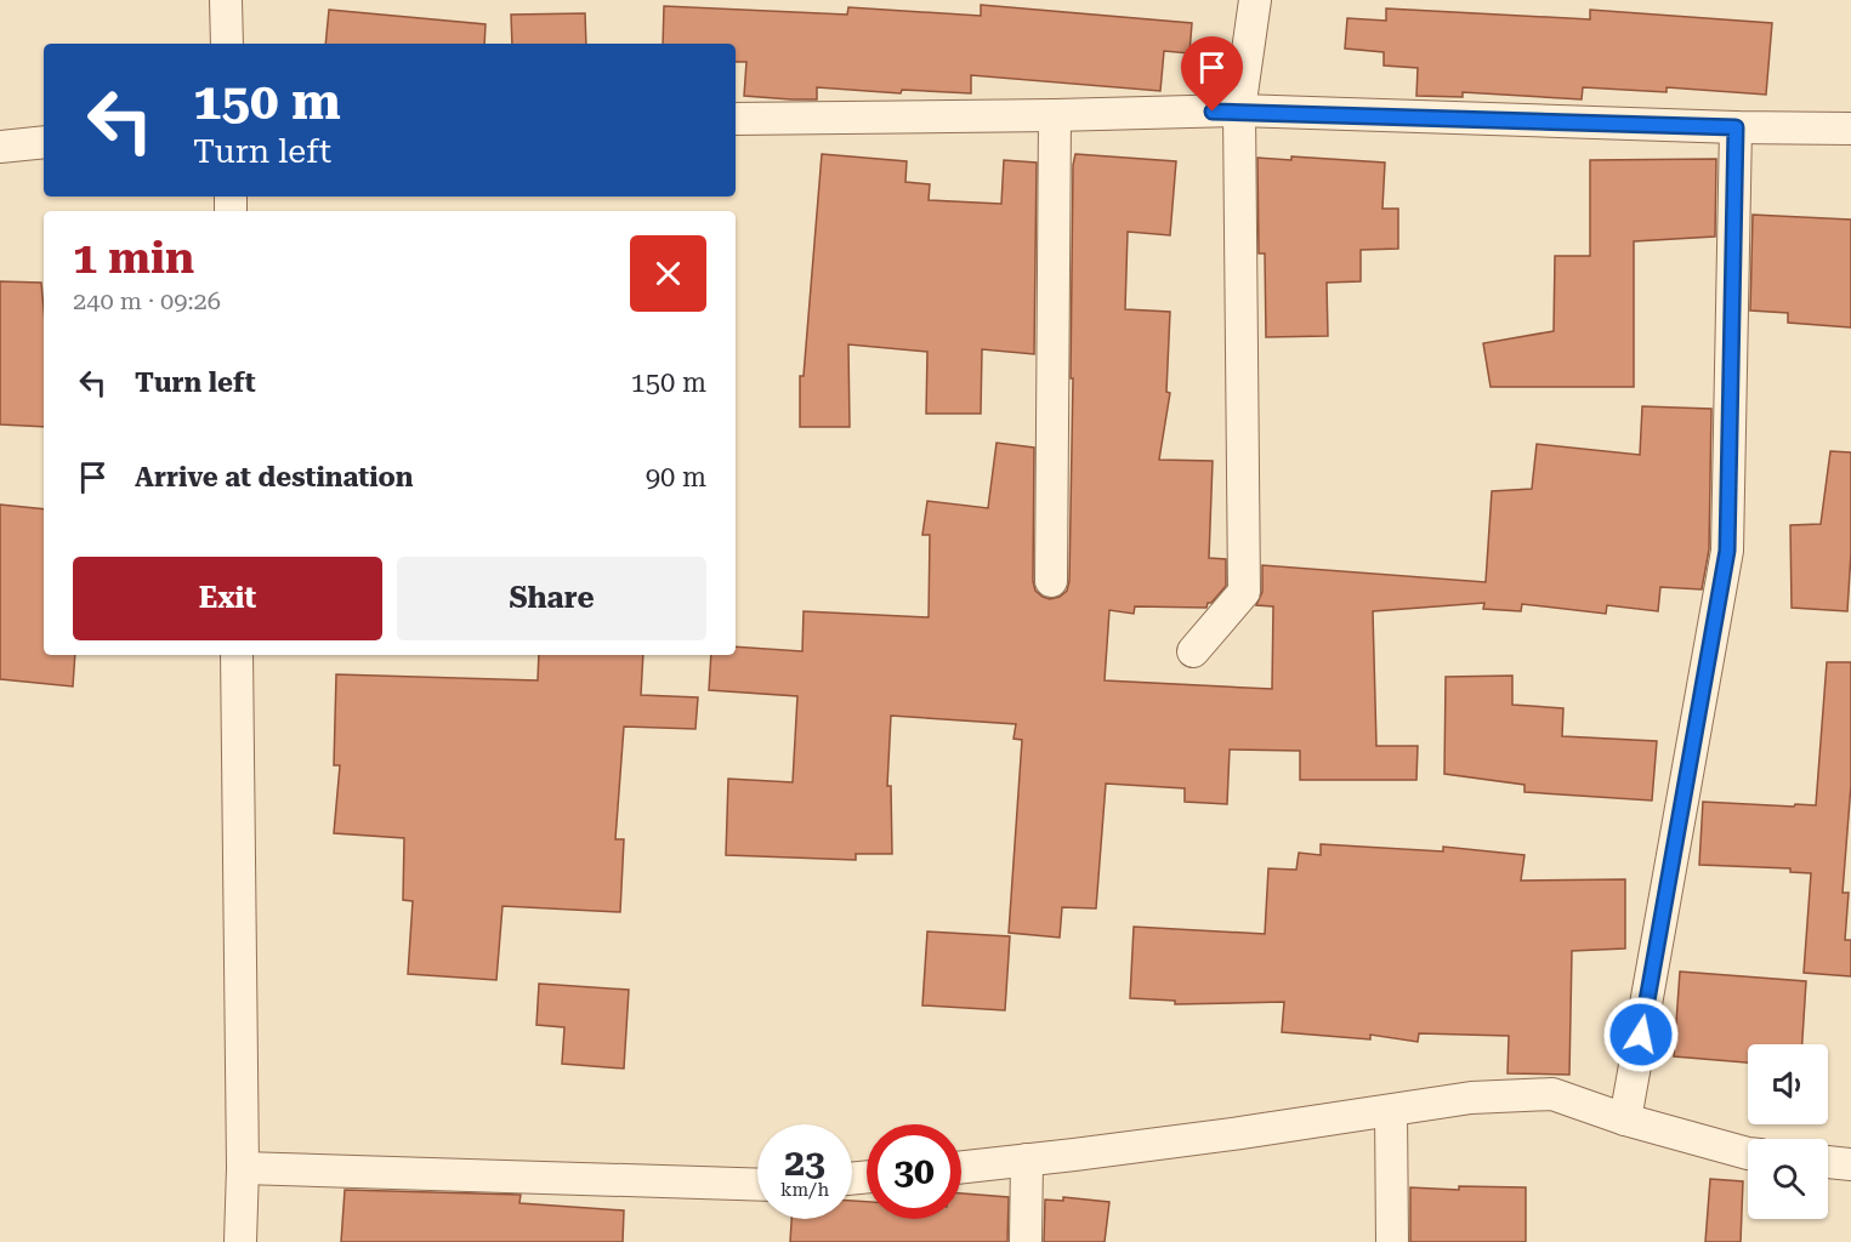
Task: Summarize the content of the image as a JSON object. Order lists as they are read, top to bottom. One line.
{"page":{"turn":["150 m","Turn left"],"heading":["1 min","240 m · 09:26"],"list":[{"name":"Turn left","value":"150 m"},{"name":"Arrive at destination","value":"90 m"}],"buttons":["Exit","Share"],"speed":"23 km/h","limit":"30"}}
